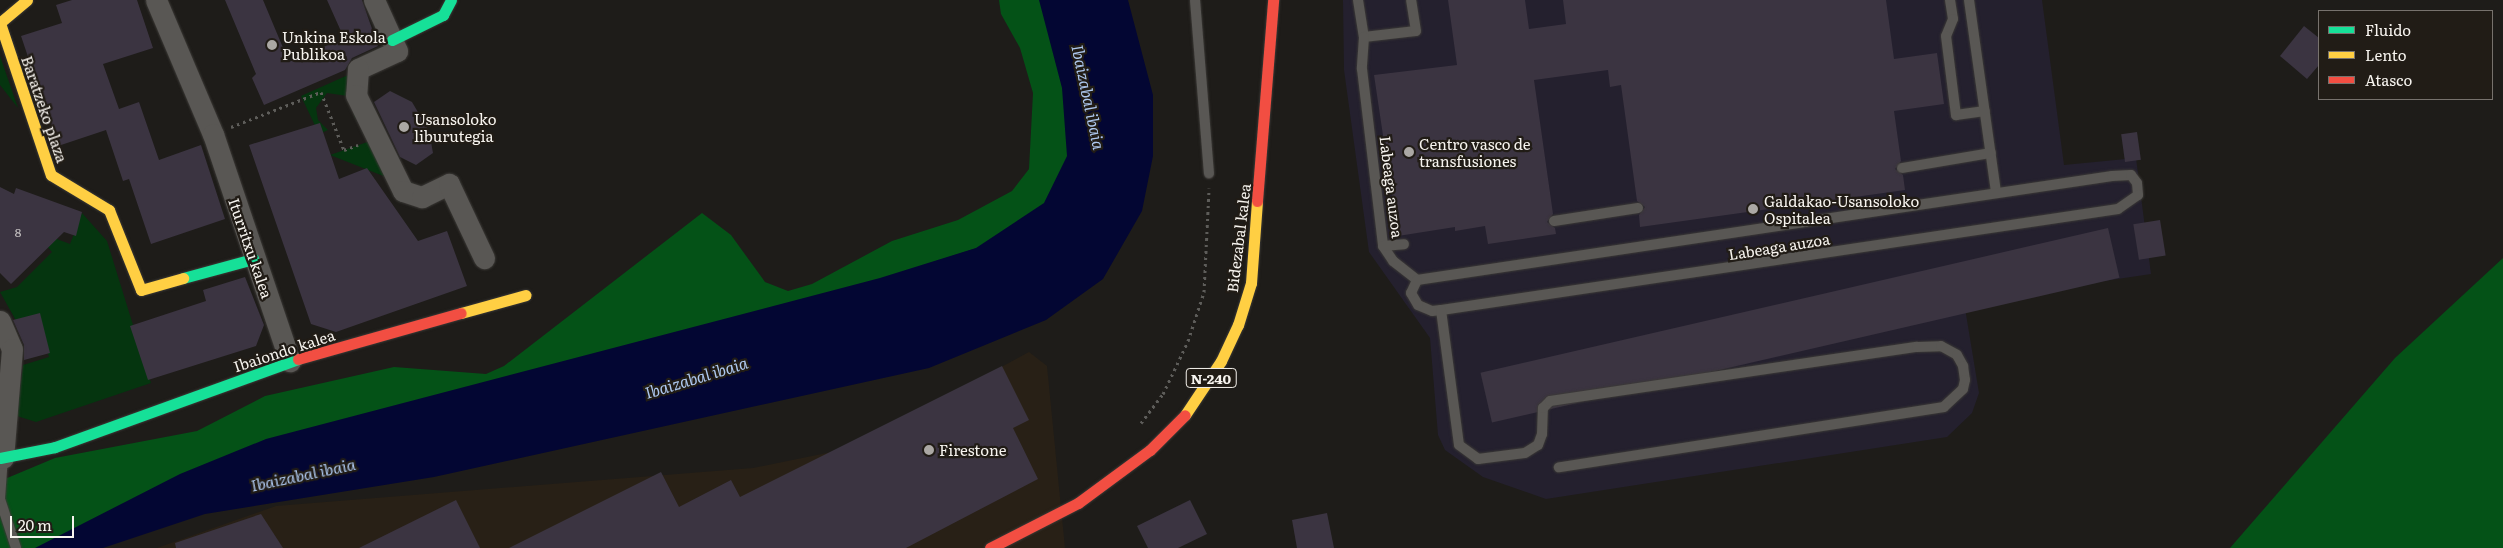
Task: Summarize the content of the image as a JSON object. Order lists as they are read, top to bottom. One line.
{"streets":{"main road":["Baratzeko plaza","Bidezabal kalea","Ibaiondo kalea","N-240"],"street":["Iturritxu kalea"],"lane":["Labeaga auzoa"]},"crossings":[["Baratzeko plaza","Iturritxu kalea"],["Iturritxu kalea","Ibaiondo kalea"]],"water":["Ibaizabal ibaia"],"places":["Unkina Eskola Publikoa","Usansoloko liburutegia","Centro vasco de transfusiones","Galdakao-Usansoloko Ospitalea","Firestone"],"house_numbers":["8"],"legend":["Fluido","Lento","Atasco"],"scale_bar":"20 m"}
